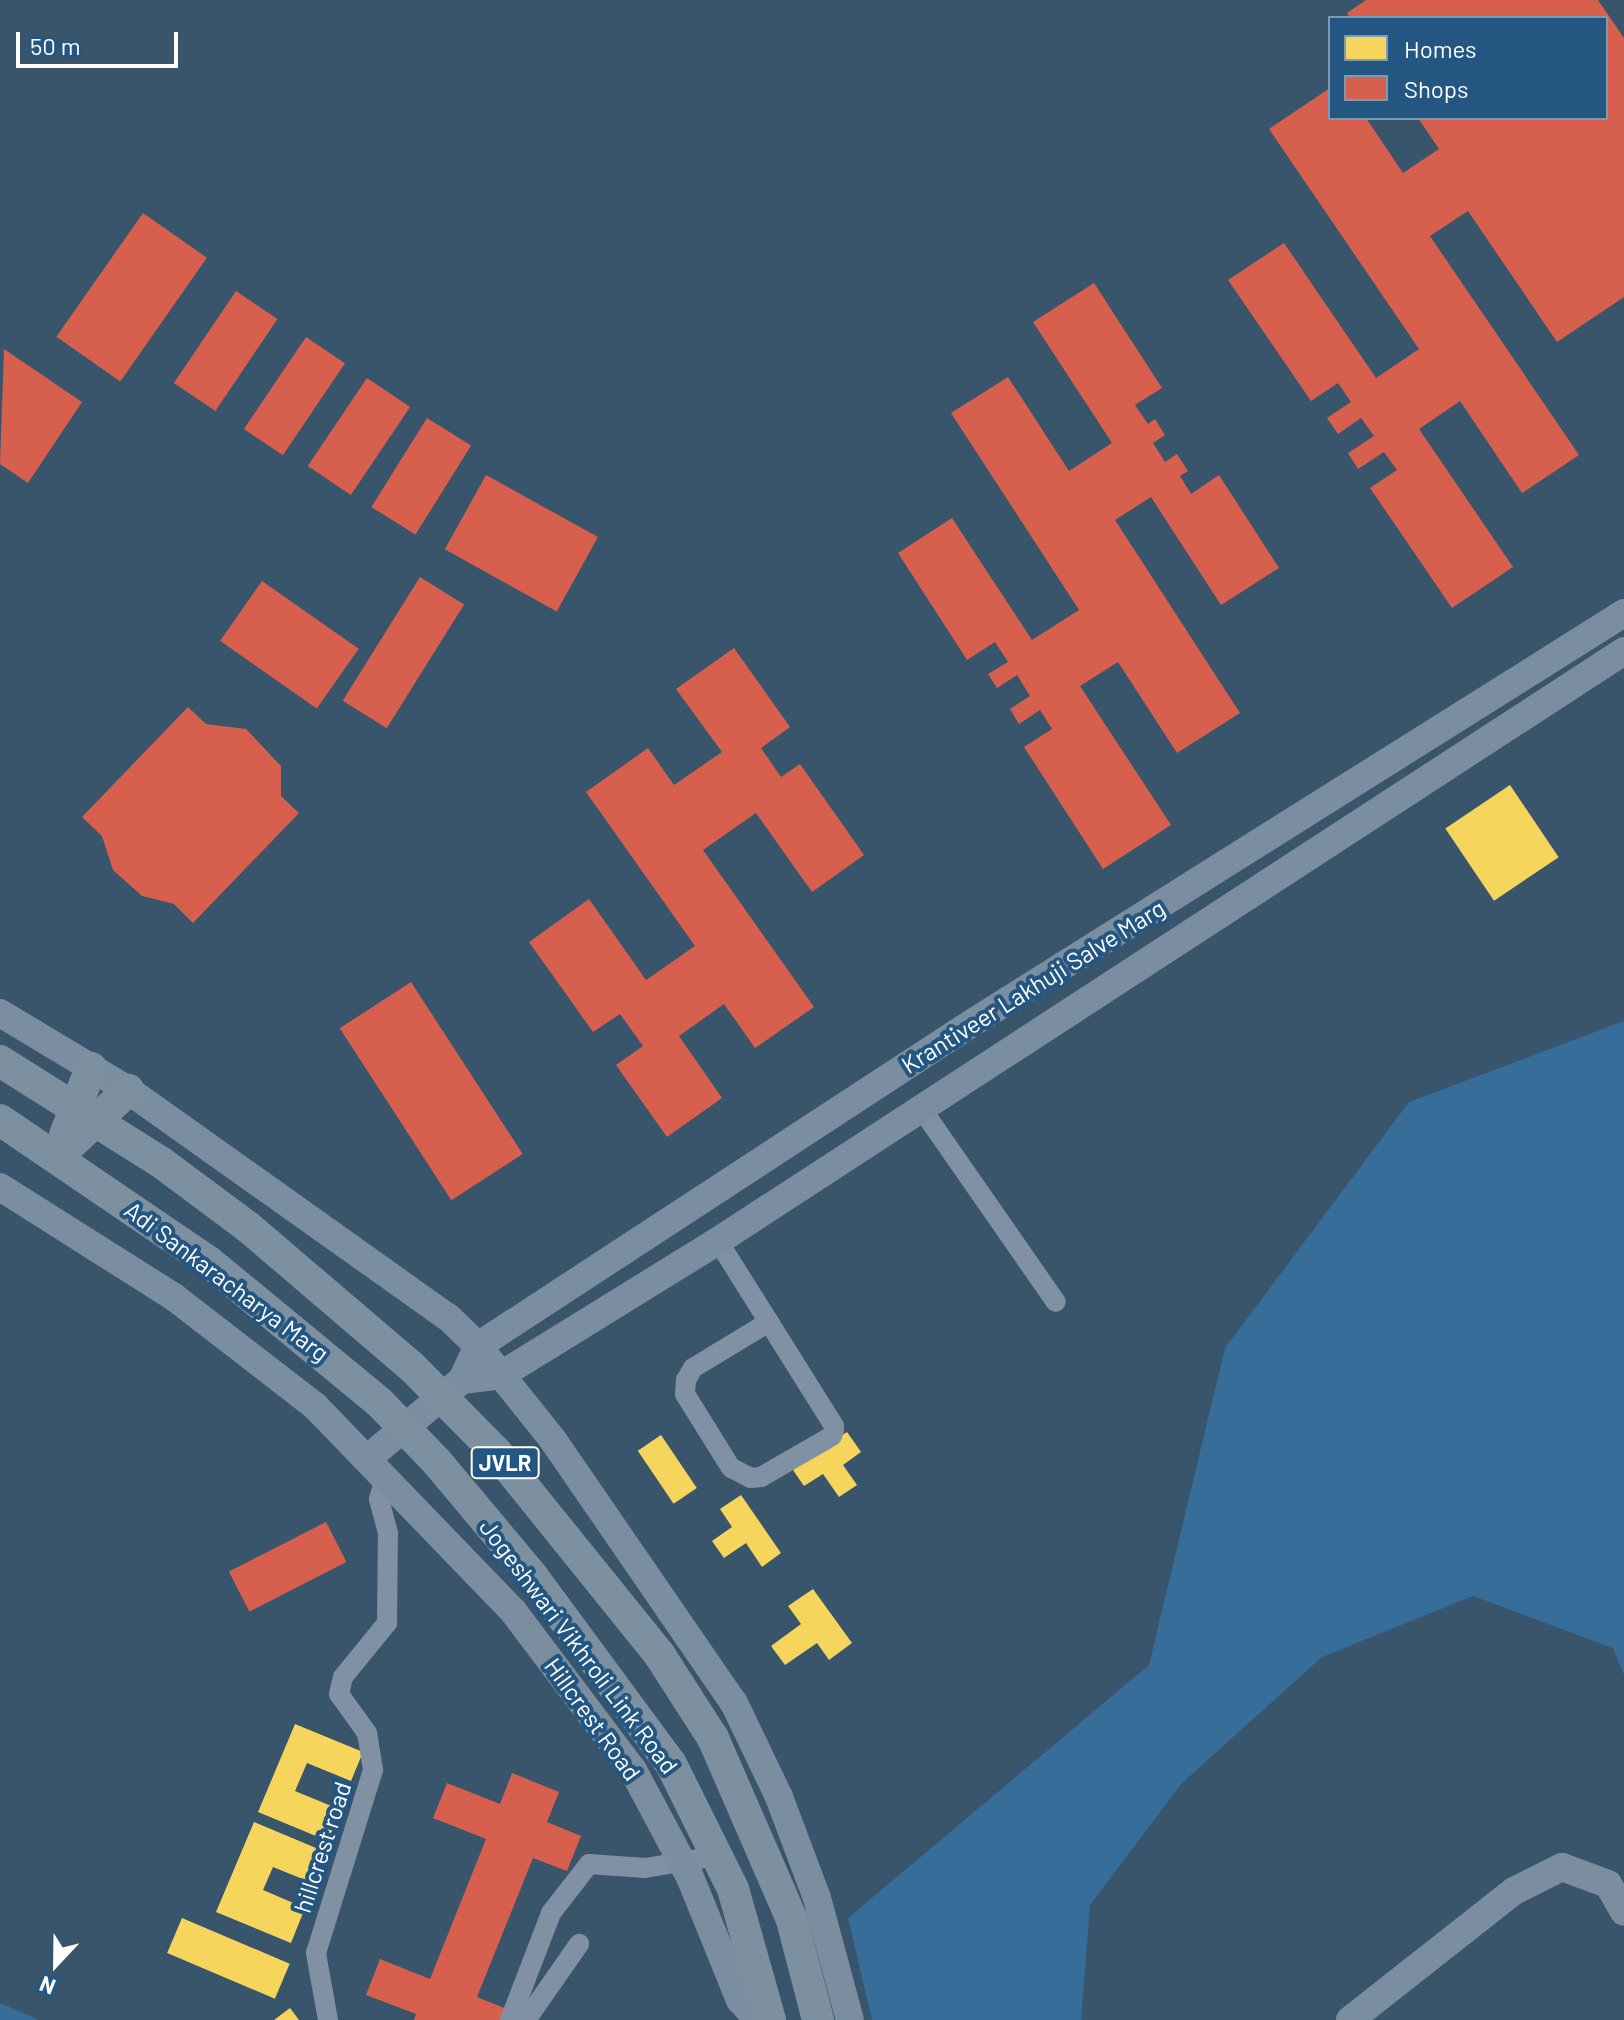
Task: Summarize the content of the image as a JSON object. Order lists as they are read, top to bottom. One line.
{"streets":{"main road":["Krantiveer Lakhuji Salve Marg","Adi Sankaracharya Marg","JVLR","Jogeshwari Vikhroli Link Road","Hillcrest Road"],"street":["hillcrest road"]},"crossings":[["Adi Sankaracharya Marg","Jogeshwari Vikhroli Link Road"],["Hillcrest Road","hillcrest road"]],"legend":["Homes","Shops"],"scale_bar":"50 m","north":"bottom"}
